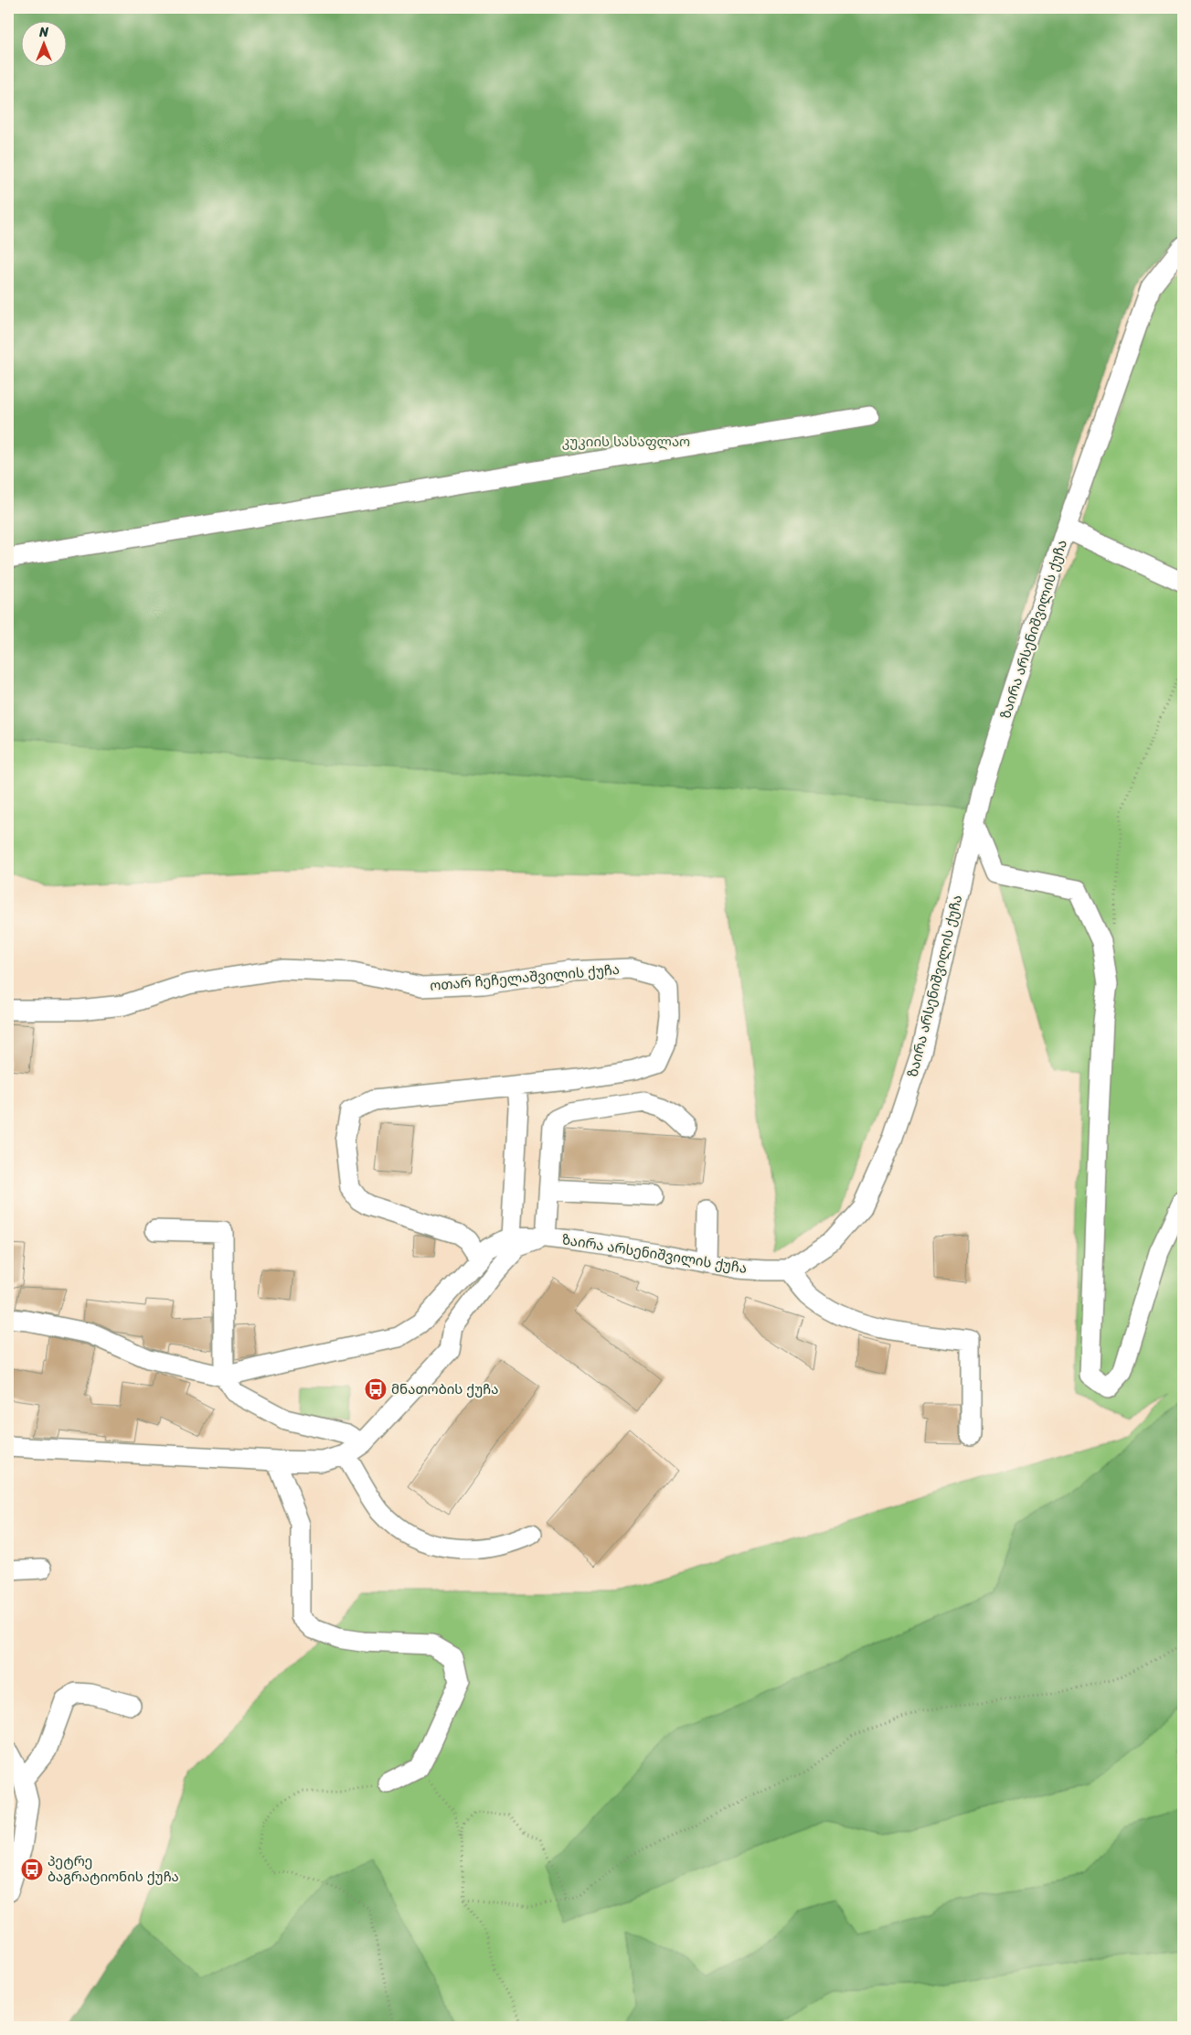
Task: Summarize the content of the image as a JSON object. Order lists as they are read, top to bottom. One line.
{"streets":{"street":["ზაირა არსენიშვილის ქუჩა","ოთარ ჩეჩელაშვილის ქუჩა"]},"crossings":[["ზაირა არსენიშვილის ქუჩა","ოთარ ჩეჩელაშვილის ქუჩა"]],"parks":["კუკიის სასაფლაო"],"places":{"bus stop":["მნათობის ქუჩა","პეტრე ბაგრატიონის ქუჩა"]},"north":"top"}
